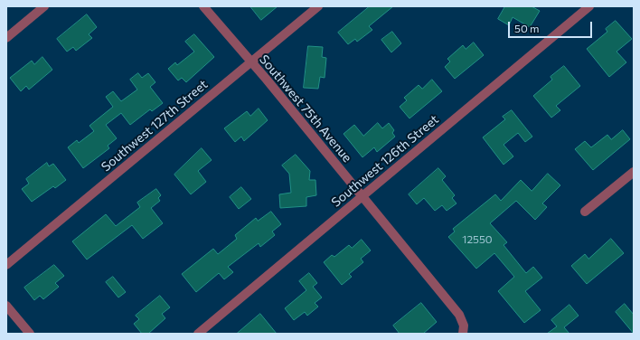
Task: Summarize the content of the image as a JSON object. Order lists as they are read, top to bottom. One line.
{"streets":{"street":["Southwest 75th Avenue","Southwest 127th Street","Southwest 126th Street"]},"crossings":[["Southwest 75th Avenue","Southwest 127th Street"],["Southwest 75th Avenue","Southwest 126th Street"]],"house_numbers":["12550"],"scale_bar":"50 m"}
